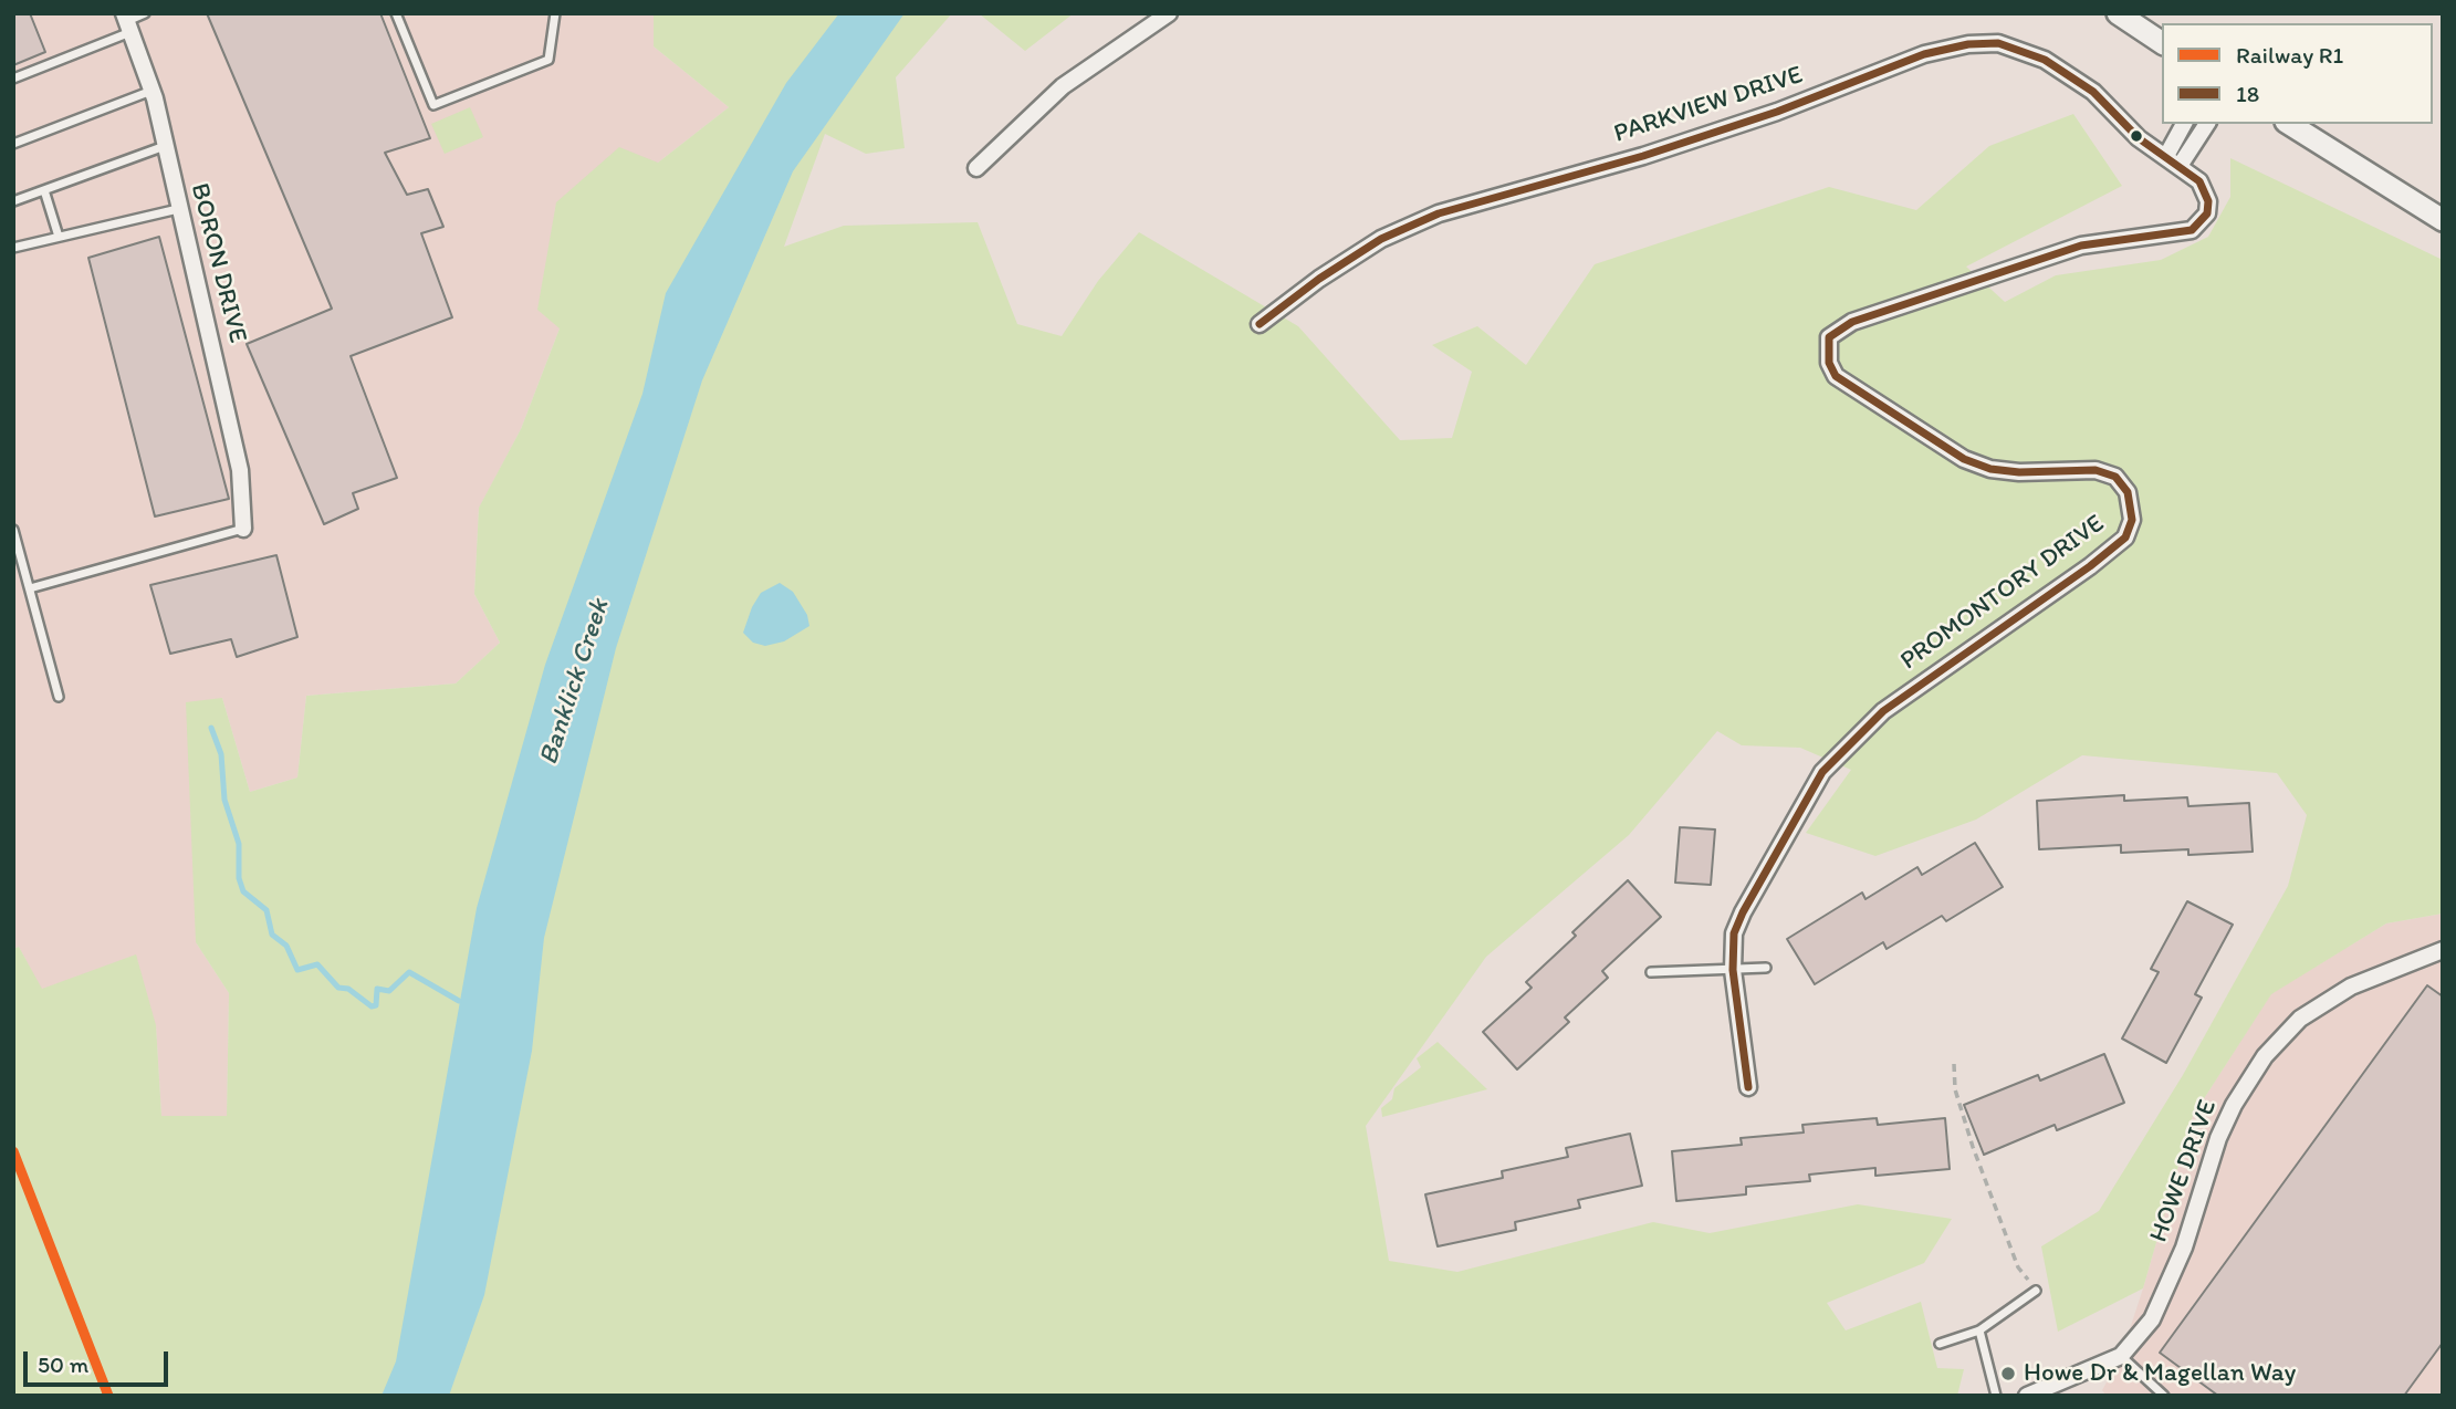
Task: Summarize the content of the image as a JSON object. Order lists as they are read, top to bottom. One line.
{"streets":{"street":["PARKVIEW DRIVE","BORON DRIVE","PROMONTORY DRIVE","HOWE DRIVE"]},"crossings":[["PARKVIEW DRIVE","PROMONTORY DRIVE"]],"water":["Banklick Creek"],"places":["Howe Dr & Magellan Way"],"lines":["transit line 18","rail line R1"],"legend":["Railway R1","18"],"scale_bar":"50 m"}
